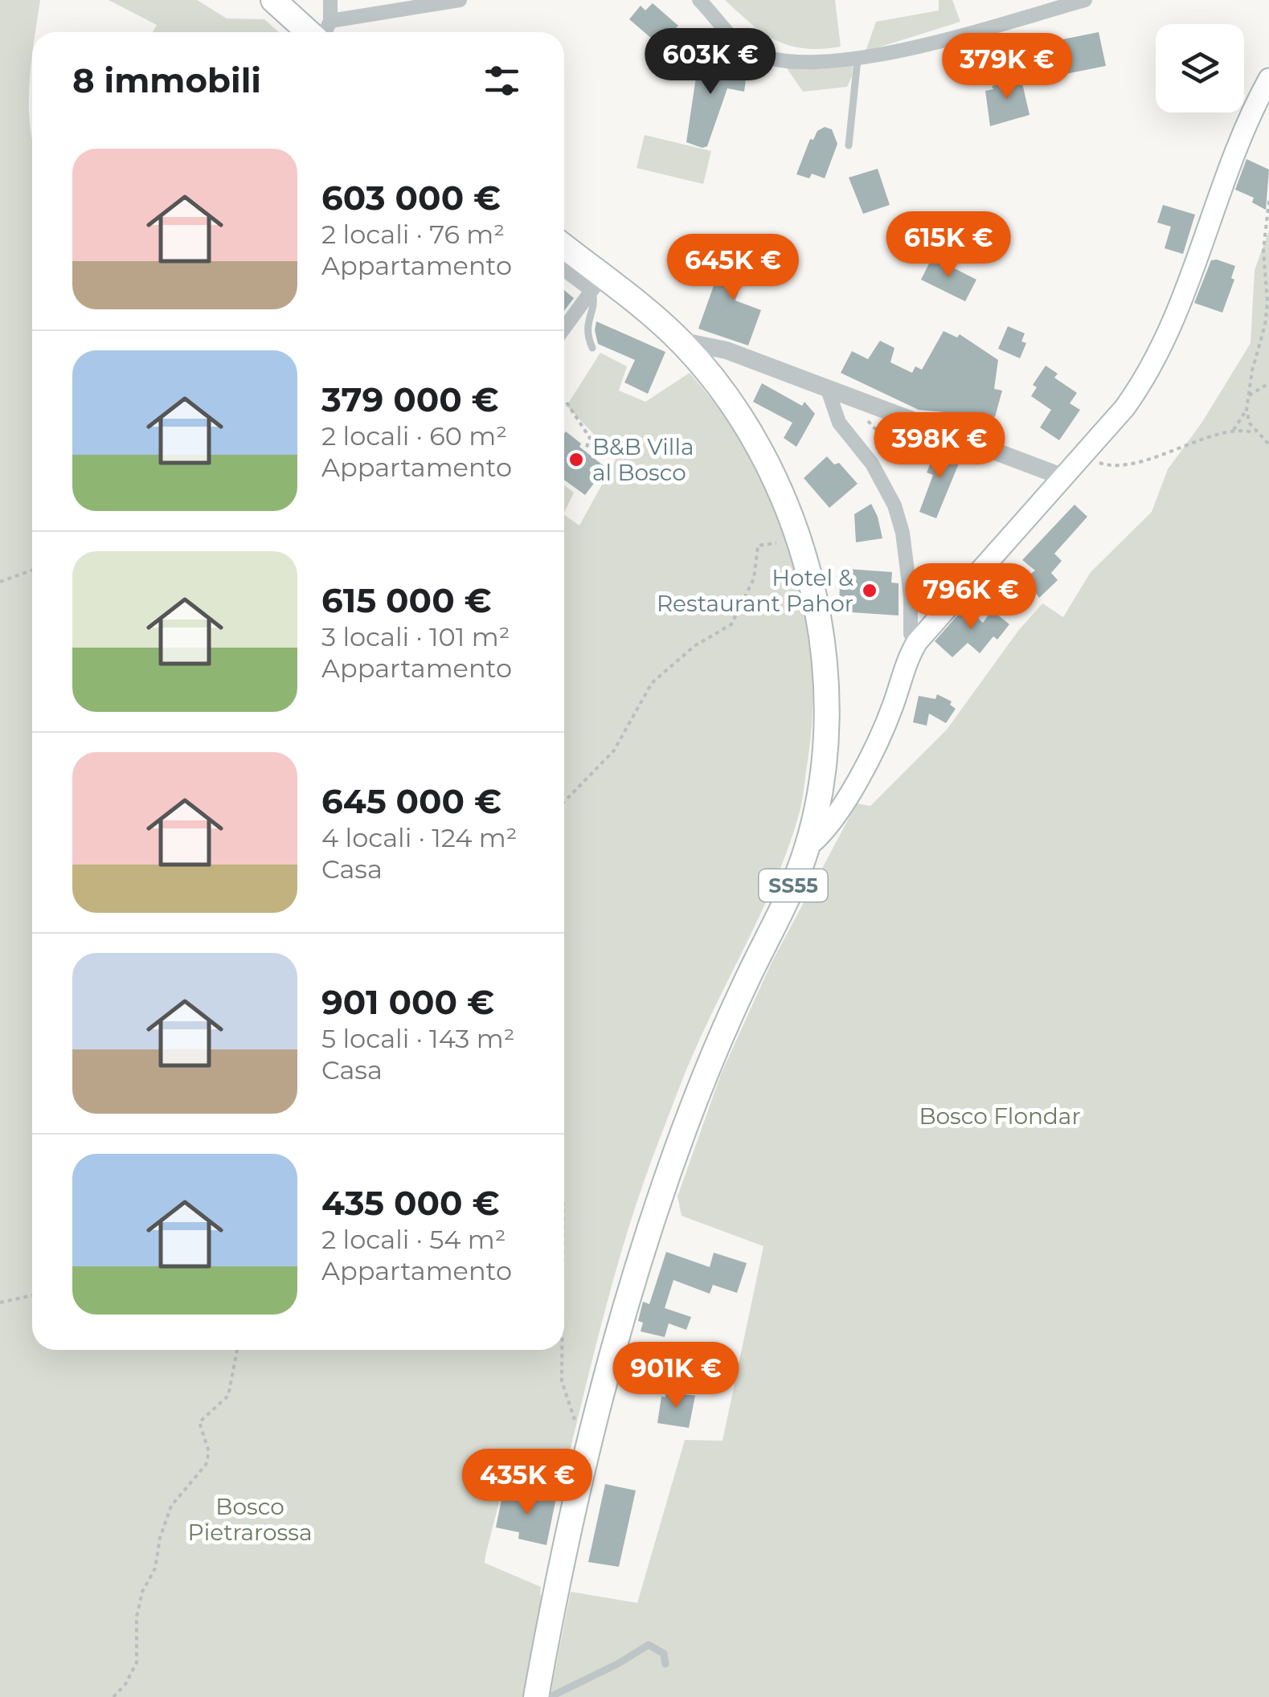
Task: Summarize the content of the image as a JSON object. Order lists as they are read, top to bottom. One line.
{"streets":{"main road":["SS55"]},"parks":["Bosco Flondar","Bosco Pietrarossa"],"places":["B&B Villa al Bosco","Hotel & Restaurant Pahor"],"page":{"price":["603K €","379K €","615K €","645K €","398K €","796K €","901K €","435K €"],"heading":"8 immobili","list":[{"name":"603 000 €","note":"2 locali · 76 m² · Appartamento"},{"name":"379 000 €","note":"2 locali · 60 m² · Appartamento"},{"name":"615 000 €","note":"3 locali · 101 m² · Appartamento"},{"name":"645 000 €","note":"4 locali · 124 m² · Casa"},{"name":"901 000 €","note":"5 locali · 143 m² · Casa"},{"name":"435 000 €","note":"2 locali · 54 m² · Appartamento"}]}}
